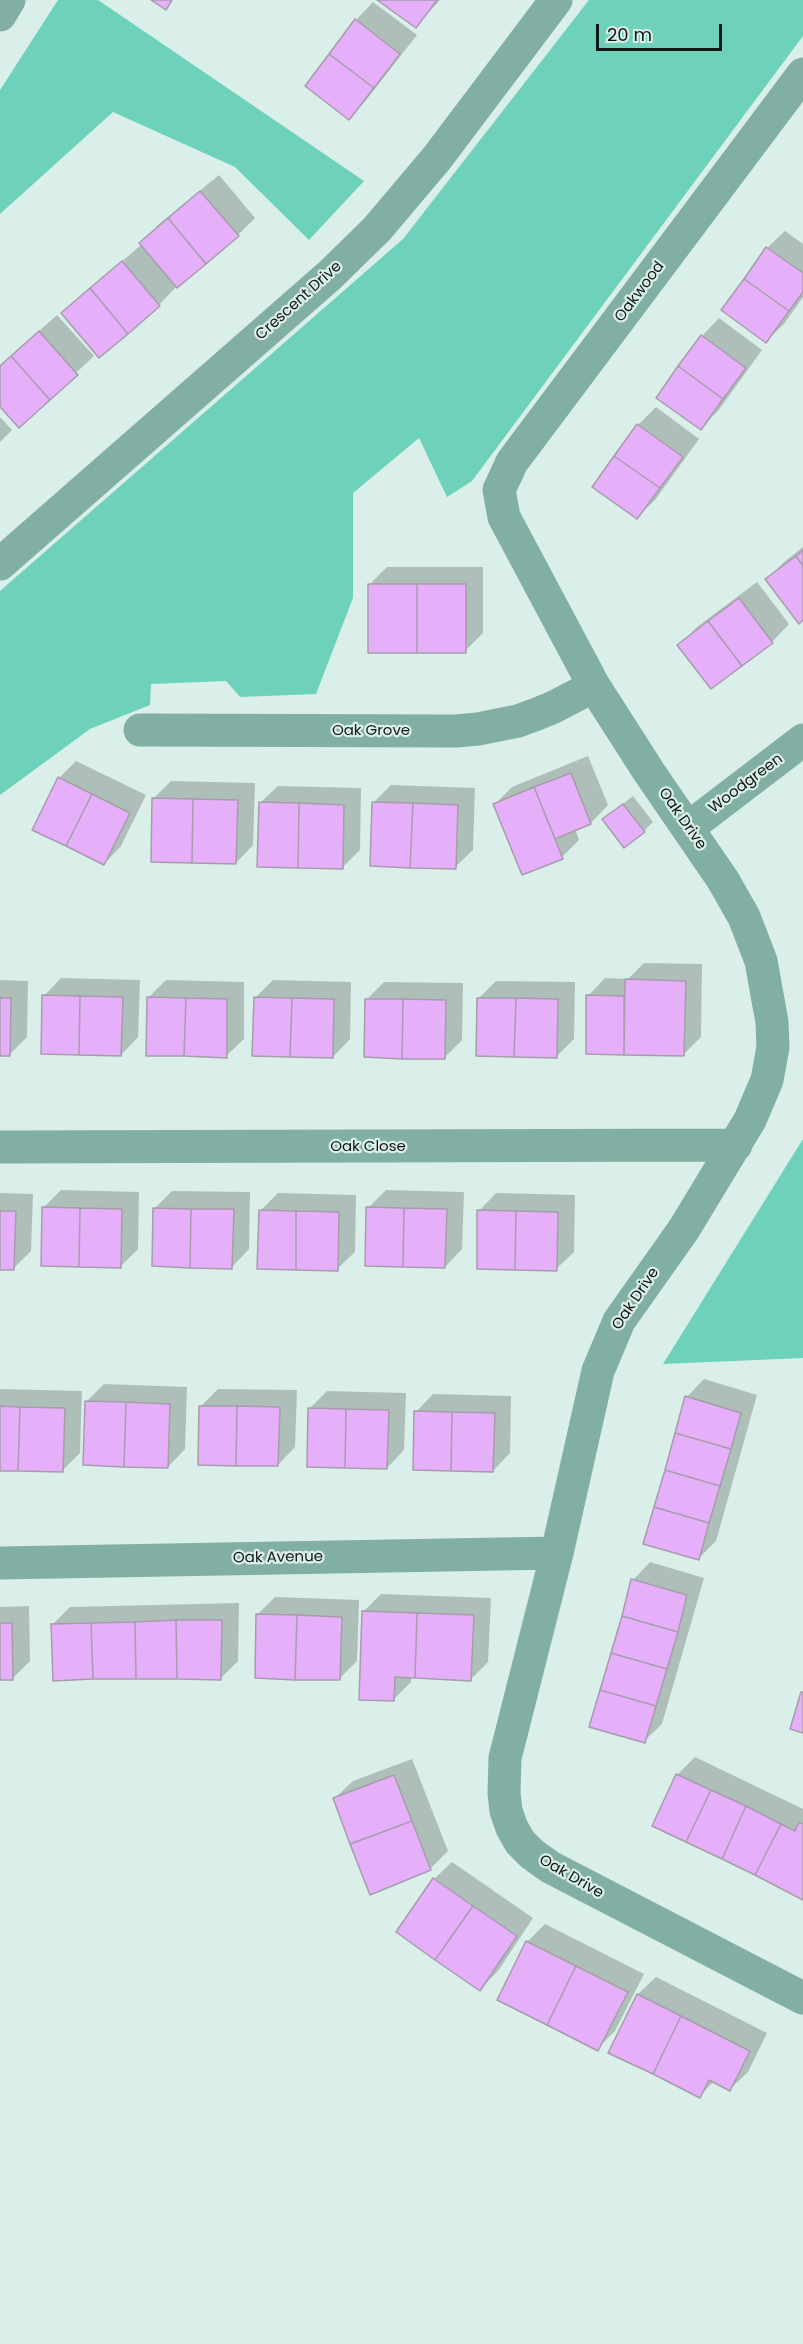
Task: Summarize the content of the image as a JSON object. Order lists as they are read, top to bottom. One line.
{"streets":{"street":["Oakwood","Crescent Drive","Oak Grove","Woodgreen","Oak Drive","Oak Close","Oak Avenue"]},"crossings":[["Oakwood","Oak Drive"],["Oak Grove","Oak Drive"],["Woodgreen","Oak Drive"],["Oak Drive","Oak Close"],["Oak Drive","Oak Avenue"]],"scale_bar":"20 m"}
